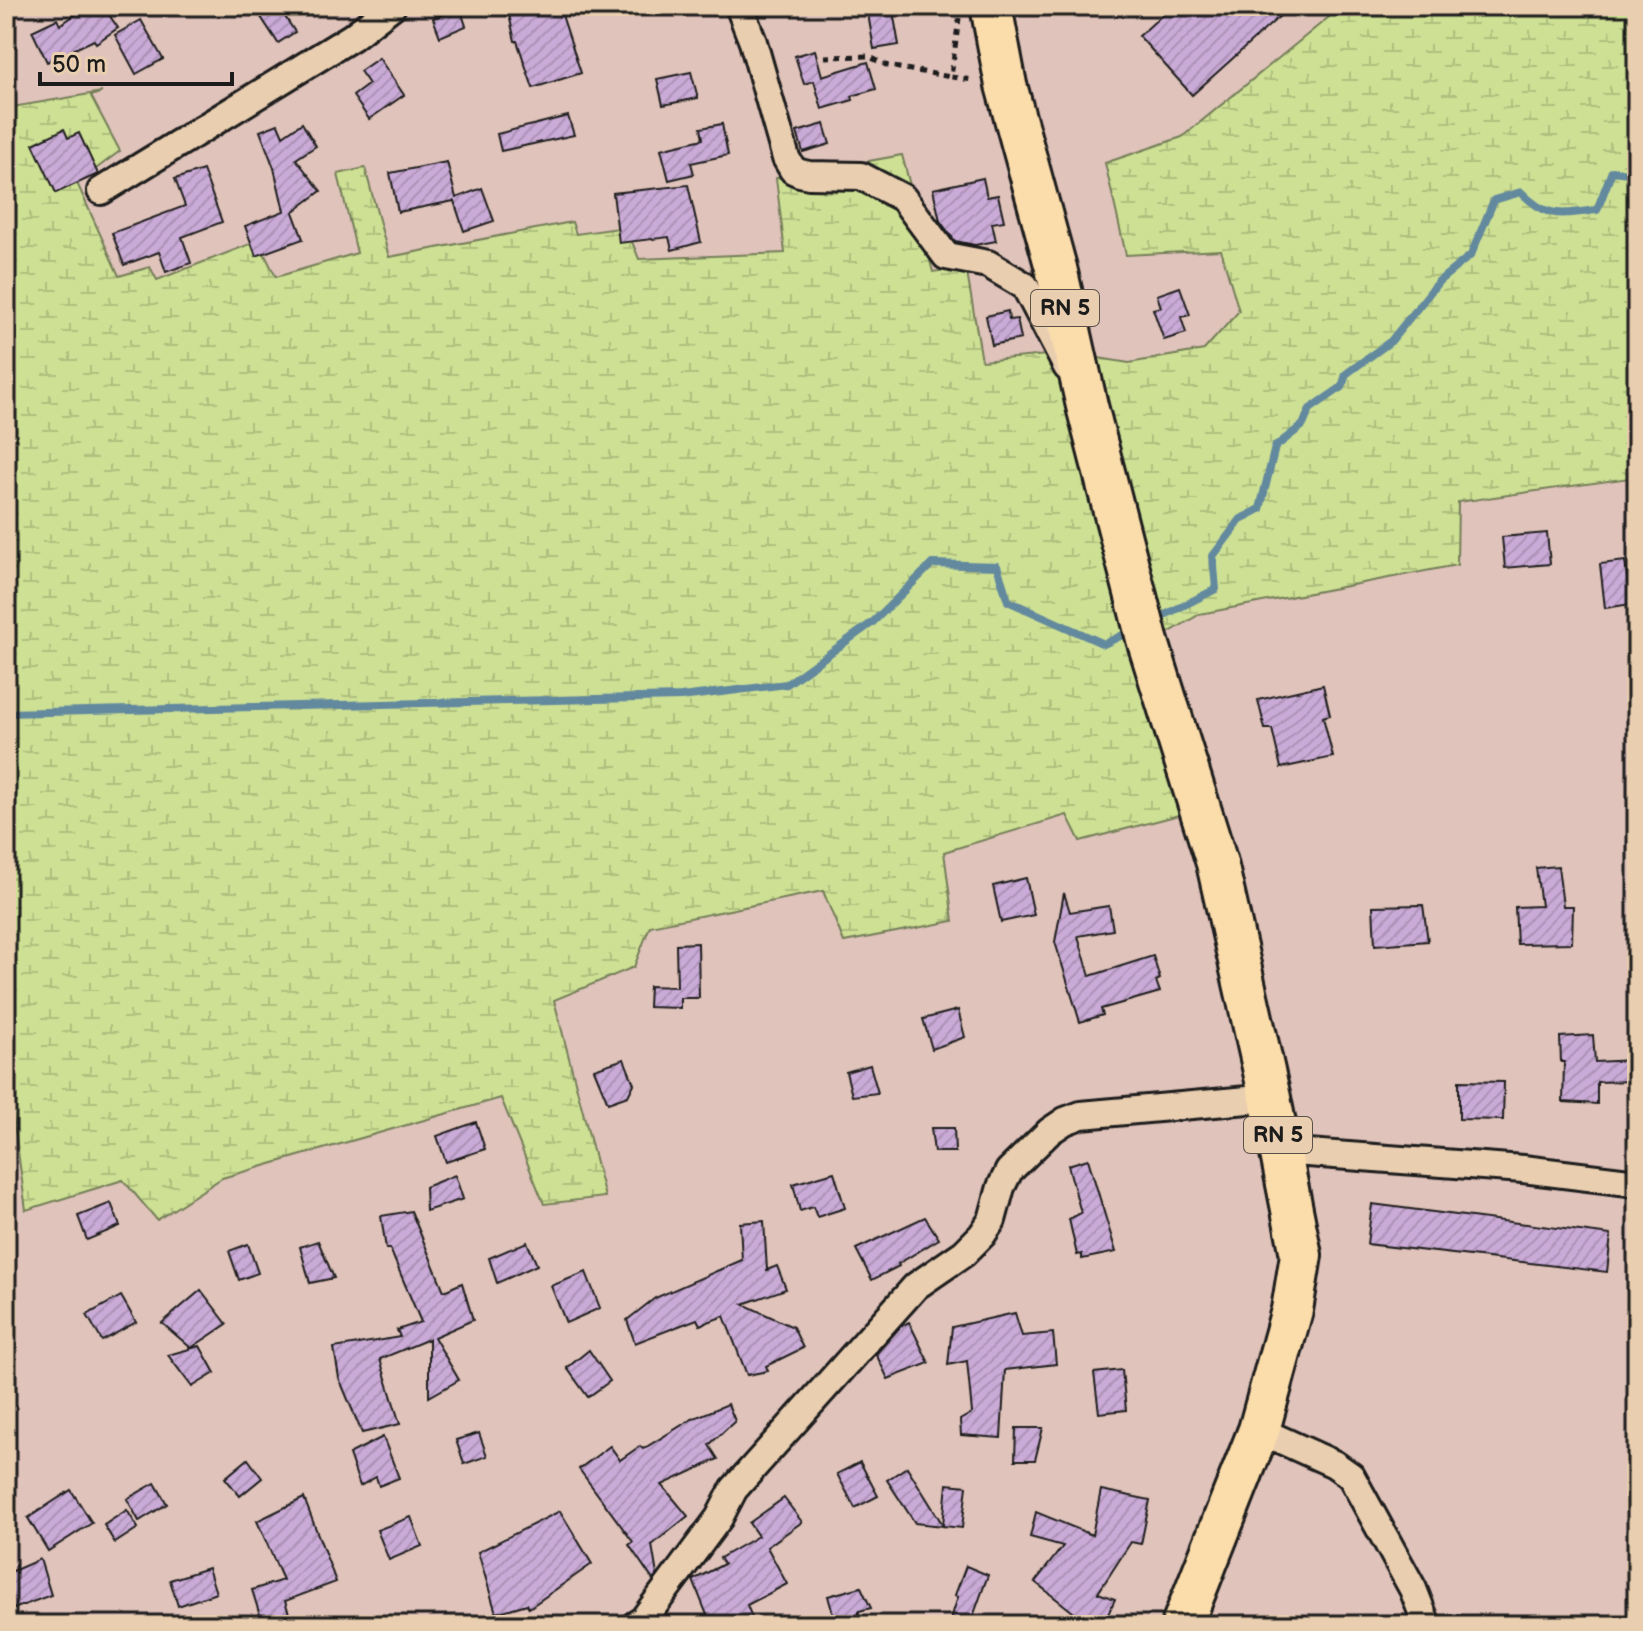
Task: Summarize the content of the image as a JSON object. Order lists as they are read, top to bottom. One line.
{"streets":{"main road":["RN 5"]},"scale_bar":"50 m"}
